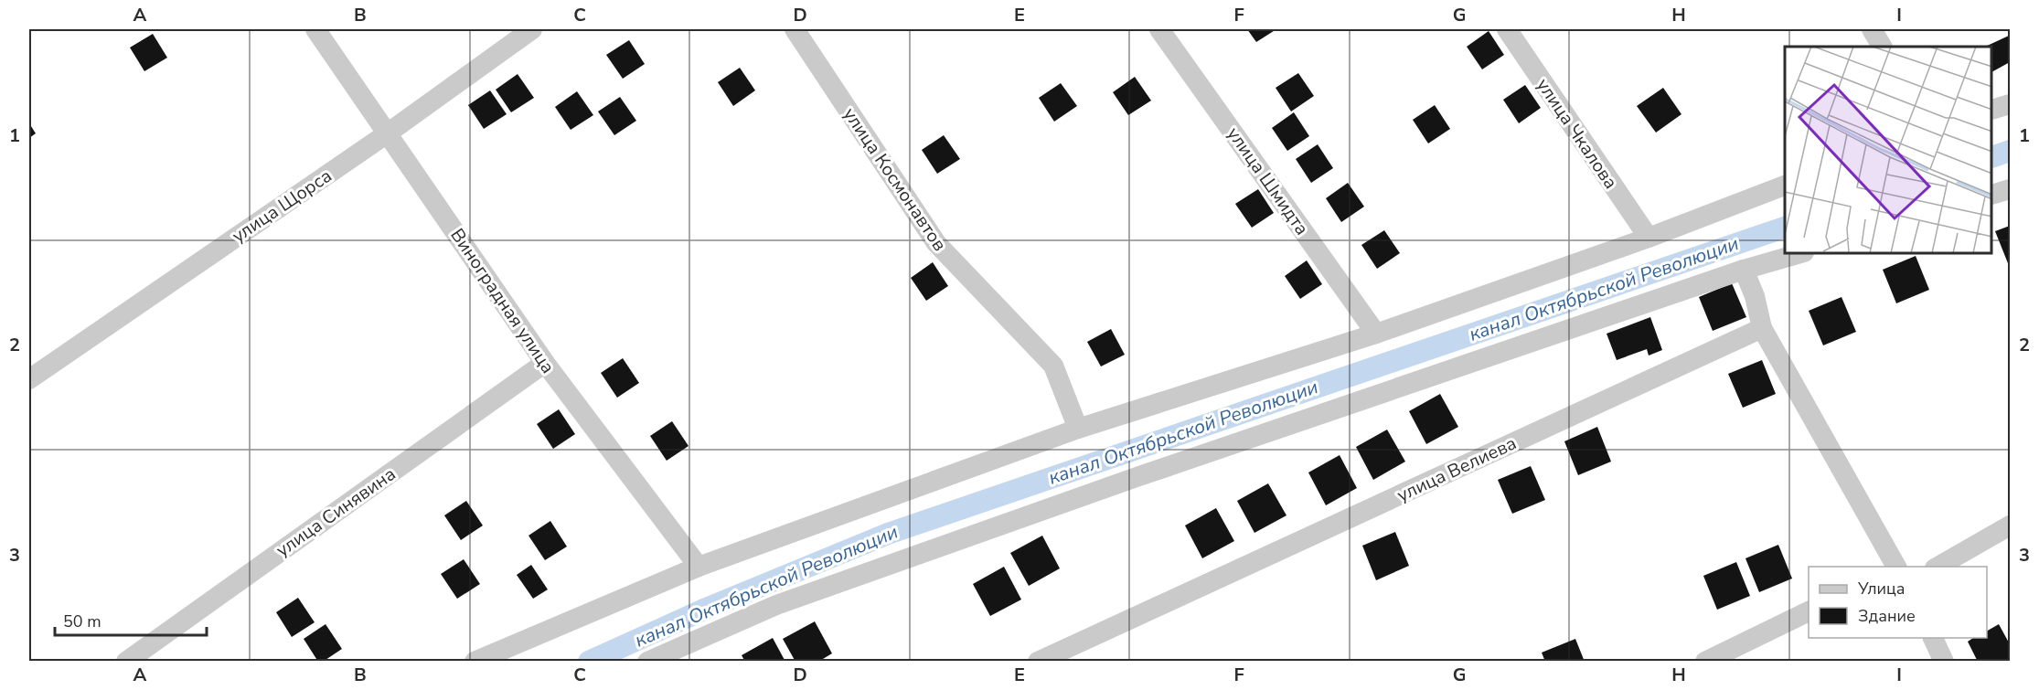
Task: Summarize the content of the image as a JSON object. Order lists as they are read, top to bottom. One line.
{"streets":{"street":["улица Чкалова","улица Космонавтов","улица Шмидта","улица Щорса","Виноградная улица","улица Велиева","улица Синявина"]},"crossings":[["улица Щорса","Виноградная улица"],["Виноградная улица","улица Синявина"]],"water":["канал Октябрьской Революции"],"legend":["Улица","Здание"],"scale_bar":"50 m","grid":{"columns":["A","B","C","D","E","F","G","H","I"],"rows":["1","2","3"]}}
